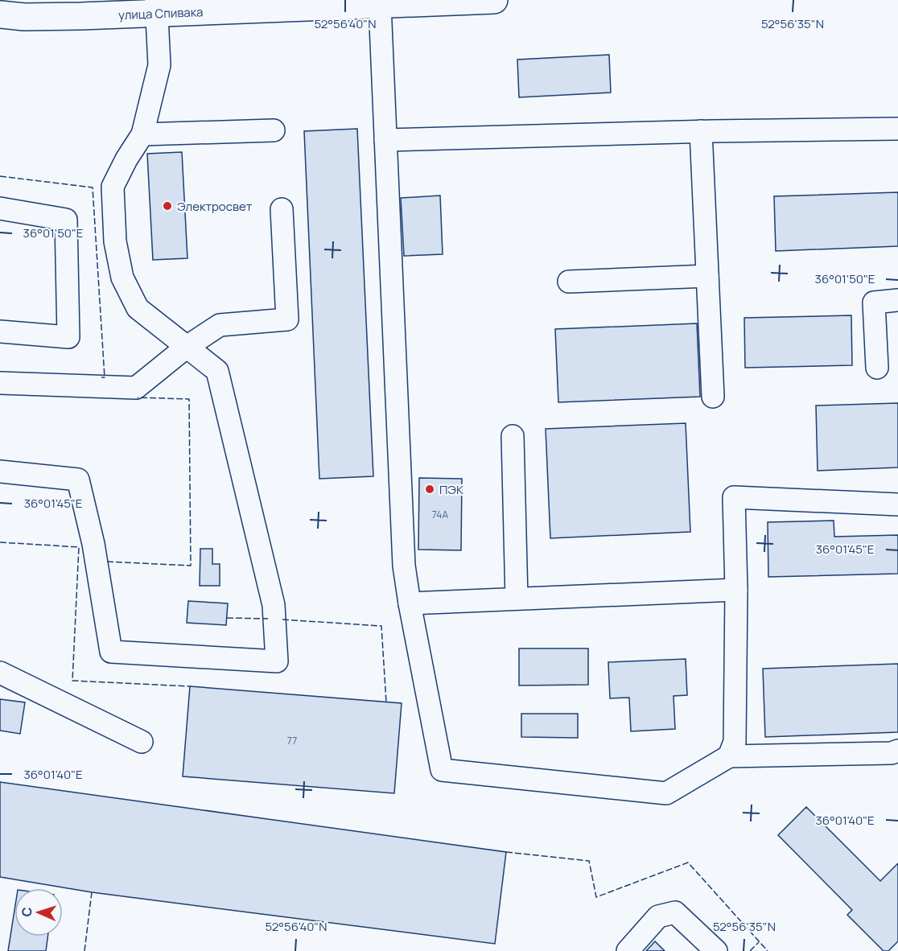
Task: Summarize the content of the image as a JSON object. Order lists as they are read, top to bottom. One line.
{"streets":{"main road":["улица Спивака"]},"places":["Электросвет","ПЭК"],"house_numbers":["74А","77"],"north":"left","coordinates":["52°56'40\"N","52°56'35\"N","36°01'50\"E","36°01'45\"E","36°01'40\"E"]}
